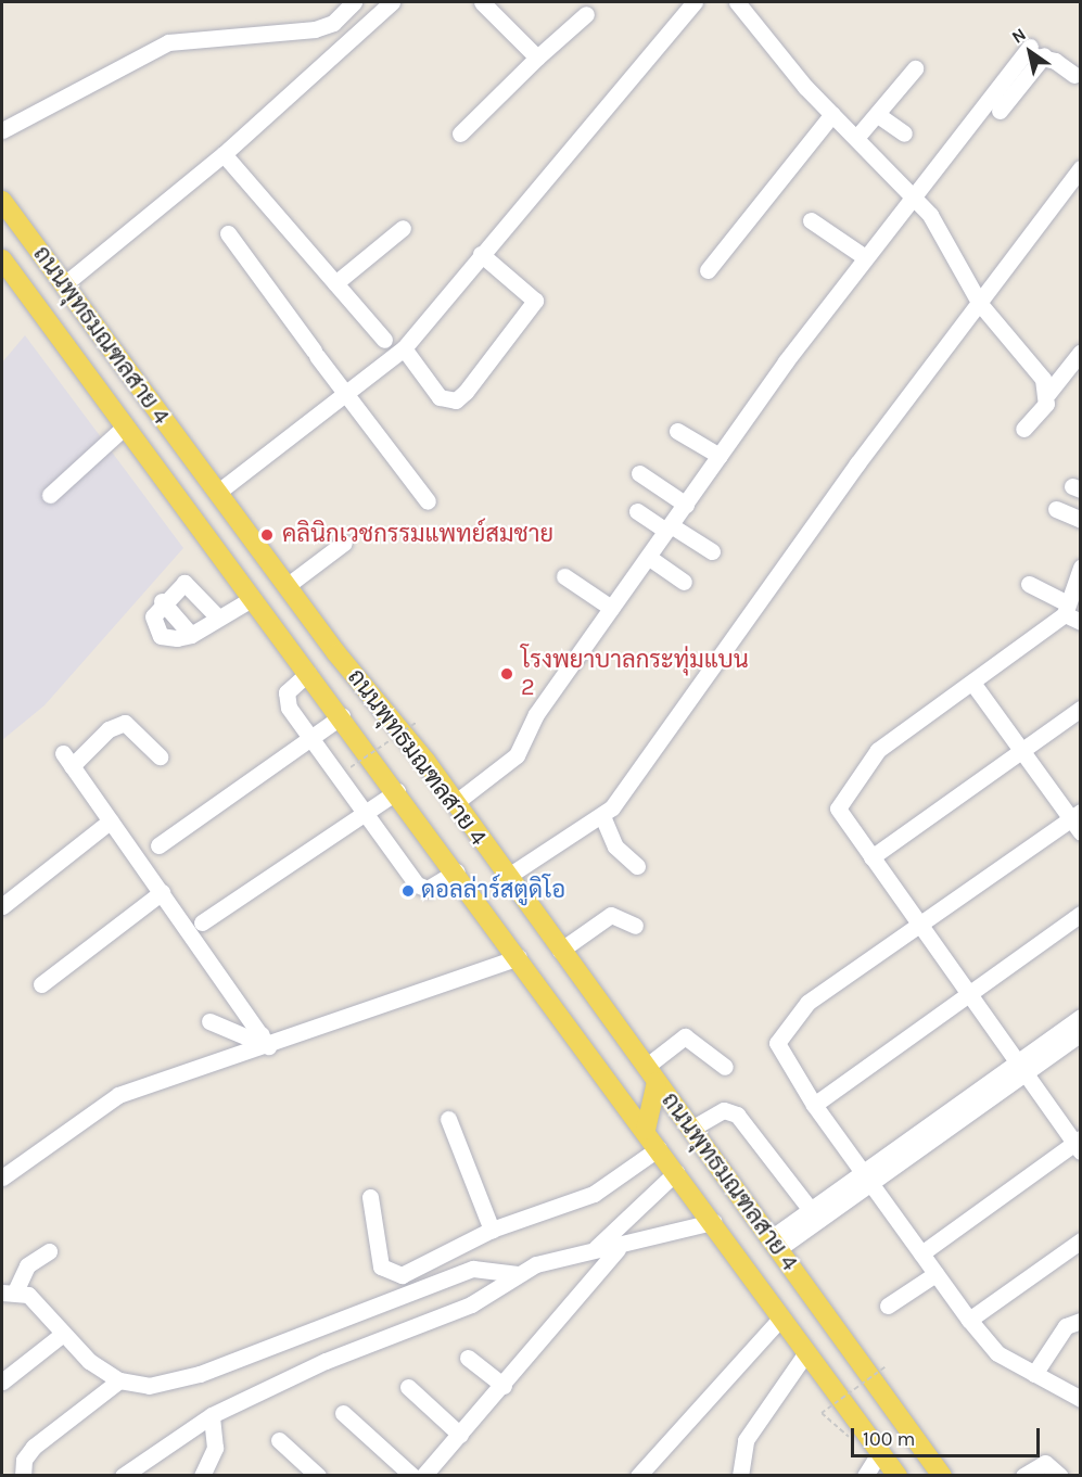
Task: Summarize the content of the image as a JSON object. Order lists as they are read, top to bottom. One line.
{"streets":{"main road":["ถนนพุทธมณฑลสาย 4"]},"places":["คลินิกเวชกรรมแพทย์สมชาย","โรงพยาบาลกระทุ่มแบน 2","ดอลล่าร์สตูดิโอ"],"scale_bar":"100 m","north":"top left"}
